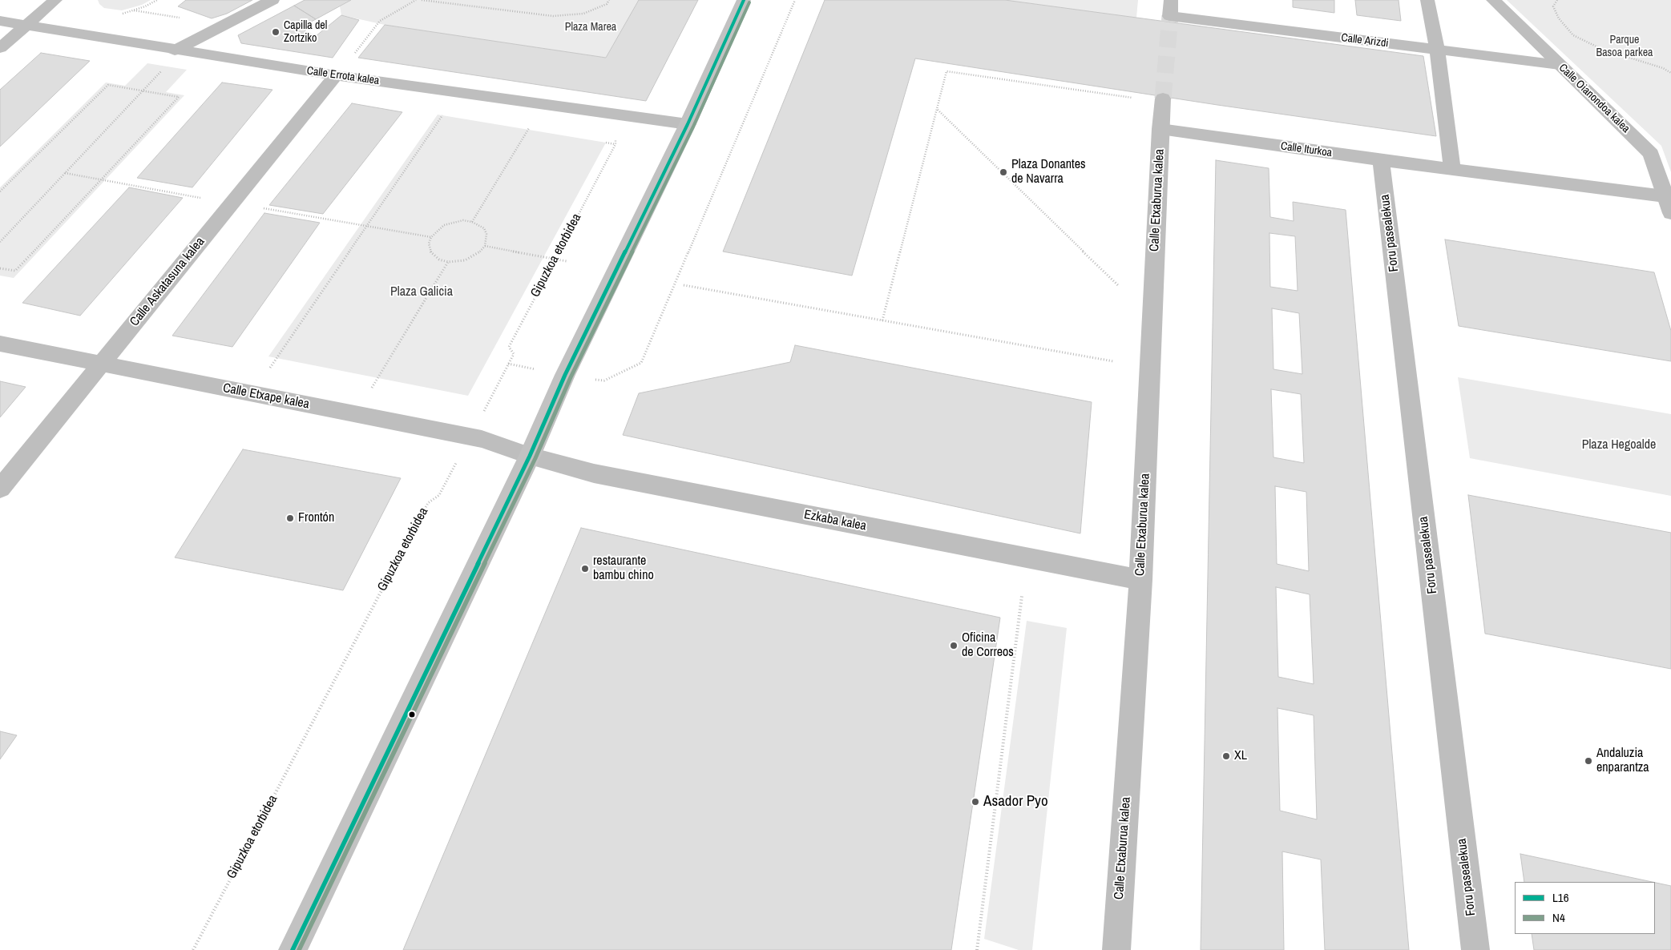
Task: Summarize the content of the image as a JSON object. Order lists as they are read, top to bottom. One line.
{"streets":{"street":["Calle Arizdi","Calle Errota kalea","Calle Oianondoa kalea","Calle Iturkoa","Calle Etxaburua kalea","Foru pasealekua","Calle Askatasuna kalea","Calle Etxape kalea","Ezkaba kalea"],"path":["Gipuzkoa etorbidea"]},"crossings":[["Calle Arizdi","Calle Oianondoa kalea"],["Calle Errota kalea","Calle Askatasuna kalea"],["Calle Oianondoa kalea","Calle Iturkoa"],["Calle Iturkoa","Calle Etxaburua kalea"],["Calle Iturkoa","Foru pasealekua"],["Calle Etxaburua kalea","Ezkaba kalea"],["Gipuzkoa etorbidea","Calle Etxape kalea"],["Calle Askatasuna kalea","Calle Etxape kalea"],["Calle Etxape kalea","Ezkaba kalea"]],"parks":["Plaza Marea","Parque Basoa parkea","Plaza Galicia","Plaza Hegoalde"],"places":["Capilla del Zortziko","Plaza Donantes de Navarra","Frontón","restaurante bambu chino","Oficina de Correos","XL","Andaluzia enparantza","Asador Pyo"],"lines":["transit line L16","transit line N4"],"legend":["L16","N4"]}
